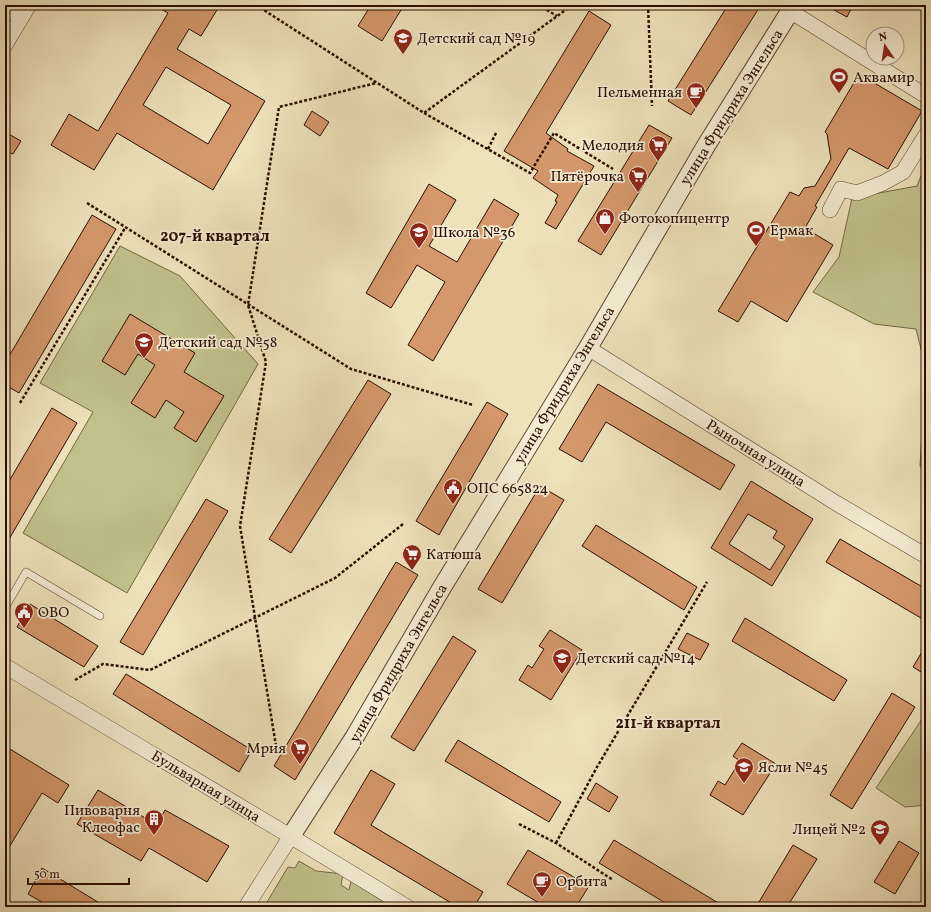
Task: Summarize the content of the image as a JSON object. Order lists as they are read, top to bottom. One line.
{"streets":{"street":["улица Фридриха Энгельса","Рыночная улица","Бульварная улица"]},"crossings":[["улица Фридриха Энгельса","Рыночная улица"],["улица Фридриха Энгельса","Бульварная улица"]],"districts":["207-й квартал","211-й квартал"],"places":{"school or university":["Детский сад №19","Школа №36","Детский сад №58","Детский сад №14","Ясли №45","Лицей №2"],"sports":["Аквамир","Ермак"],"cafe":["Пельменная","Орбита"],"supermarket":["Мелодия","Пятёрочка","Катюша","Мрия"],"shop":["Фотокопицентр"],"public building":["ОПС 665824","ОВО"],"building":["Пивоварня Клеофас"]},"scale_bar":"50 m","north":"top"}
